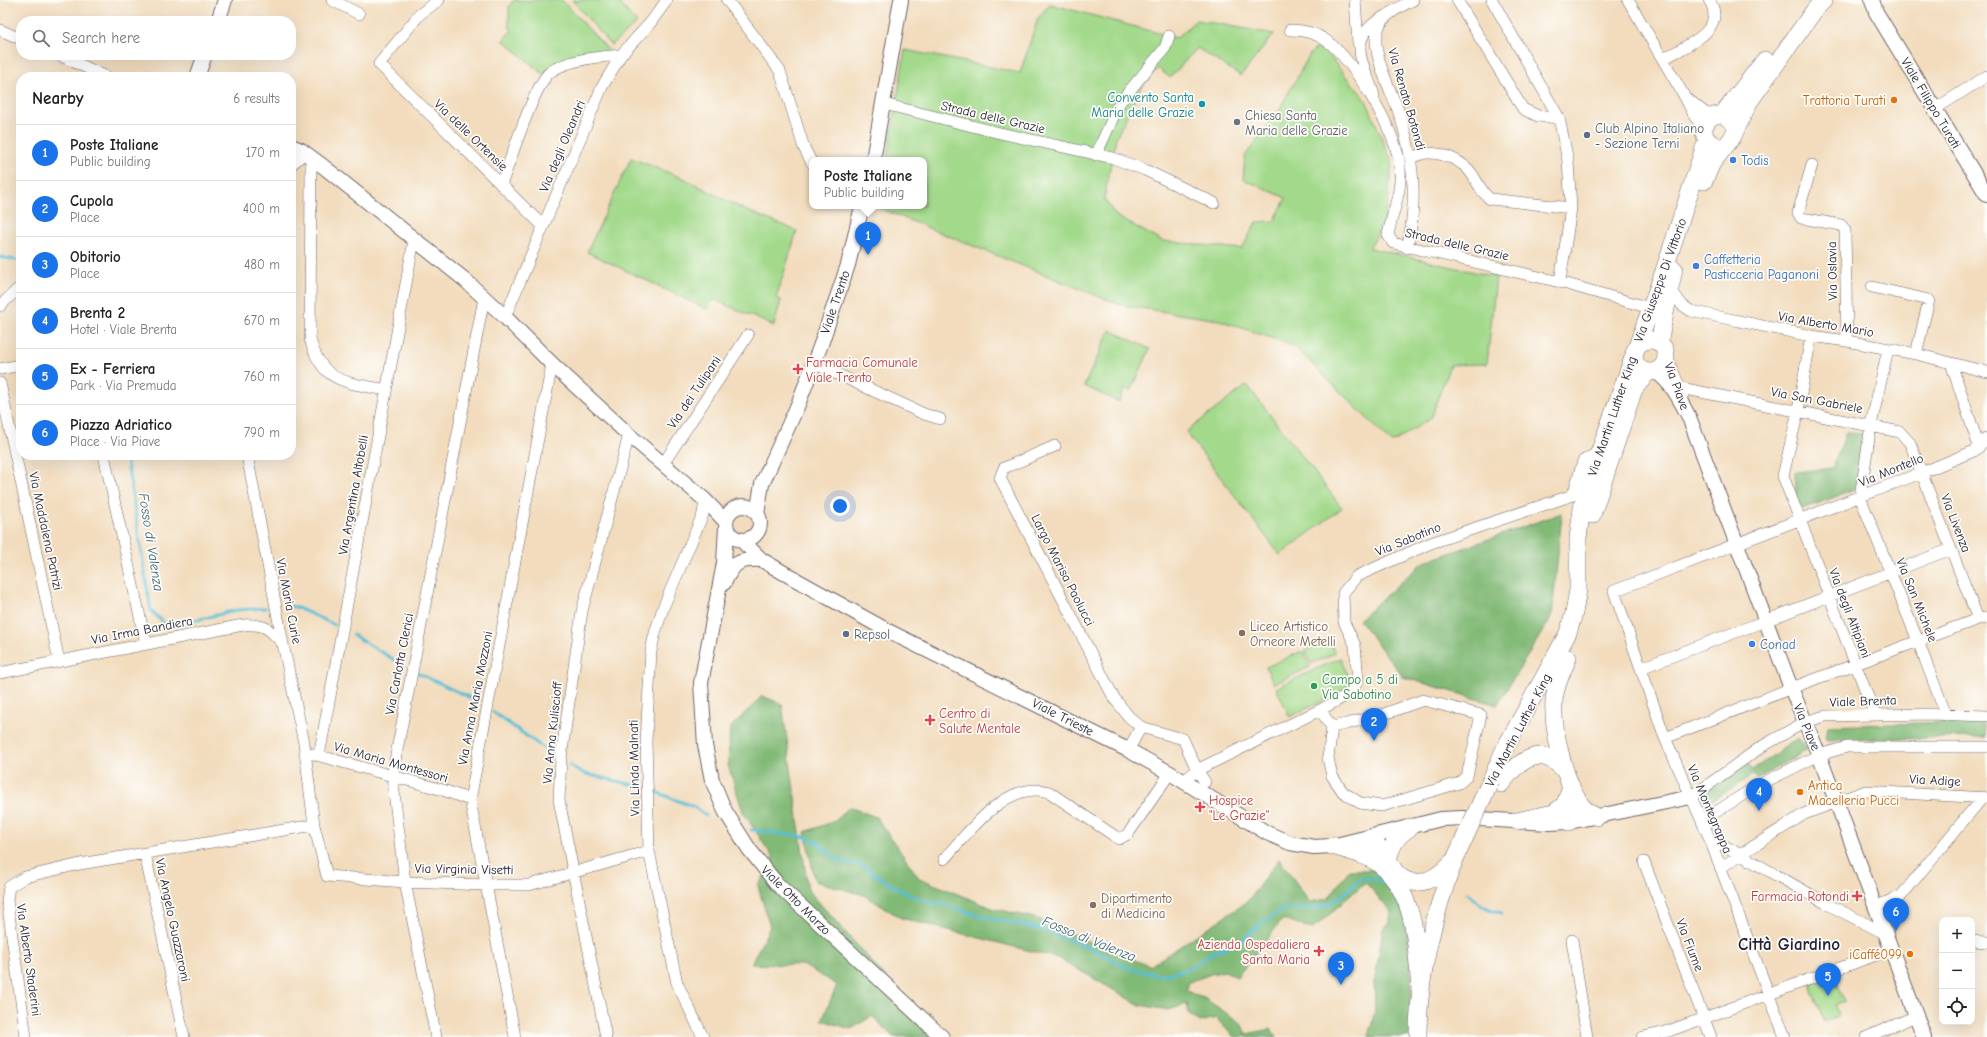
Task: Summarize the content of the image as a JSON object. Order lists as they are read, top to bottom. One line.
{"streets":{"main road":["Via Giuseppe Di Vittorio","Via Piave","Via Martin Luther King"],"street":["Via Renato Botondi","Viale Filippo Turati","Strada delle Grazie","Via delle Ortensie","Via degli Oleandri","Via Oslavia","Viale Trento","Via Alberto Mario","Via dei Tulipani","Via San Gabriele","Via Montello","Via Argentina Altobelli","Via Livenza","Via Maddalena Patrizi","Via Sabotino","Largo Marisa Paolucci","Via San Michele","Via Maria Curie","Via degli Altipiani","Via Irma Bandiera","Via Carlotta Clerici","Via Anna Maria Mozzoni","Viale Brenta","Viale Trieste","Via Anna Kuliscioff","Via Maria Montessori","Via Linda Malnati","Via Adige","Via Montegrappa","Via Virginia Visetti","Viale Otto Marzo","Via Angelo Guazzaroni","Via Fiume","Via Alberto Staderini"]},"crossings":[["Via Renato Botondi","Strada delle Grazie"],["Strada delle Grazie","Via Giuseppe Di Vittorio"],["Via delle Ortensie","Via degli Oleandri"],["Via Oslavia","Via Alberto Mario"],["Via Giuseppe Di Vittorio","Via Alberto Mario"],["Via Giuseppe Di Vittorio","Via Piave"],["Via Giuseppe Di Vittorio","Via Martin Luther King"],["Viale Trento","Viale Trieste"],["Viale Trento","Viale Otto Marzo"],["Via Alberto Mario","Via degli Altipiani"],["Via Piave","Via San Gabriele"],["Via Piave","Via Martin Luther King"],["Via Piave","Via Montello"],["Via Piave","Viale Brenta"],["Via Piave","Via Adige"],["Via San Gabriele","Via Montello"],["Via San Gabriele","Via Livenza"],["Via San Gabriele","Via degli Altipiani"],["Via Martin Luther King","Via Sabotino"],["Via Montello","Via Livenza"],["Via Montello","Via San Michele"],["Via Montello","Via degli Altipiani"],["Via Montello","Via Montegrappa"],["Via Argentina Altobelli","Via Maria Montessori"],["Via Maddalena Patrizi","Via Irma Bandiera"],["Largo Marisa Paolucci","Viale Trieste"],["Via San Michele","Viale Brenta"],["Via Maria Curie","Via Irma Bandiera"],["Via Maria Curie","Via Maria Montessori"],["Via Maria Curie","Via Virginia Visetti"],["Via degli Altipiani","Viale Brenta"],["Via Carlotta Clerici","Via Maria Montessori"],["Via Carlotta Clerici","Via Virginia Visetti"],["Via Anna Maria Mozzoni","Via Maria Montessori"],["Via Anna Maria Mozzoni","Via Virginia Visetti"],["Viale Brenta","Viale Trieste"],["Viale Brenta","Via Montegrappa"],["Viale Trieste","Via Montegrappa"],["Viale Trieste","Viale Otto Marzo"],["Via Anna Kuliscioff","Via Virginia Visetti"],["Via Maria Montessori","Via Virginia Visetti"],["Via Linda Malnati","Via Virginia Visetti"],["Via Adige","Via Montegrappa"],["Via Angelo Guazzaroni","Via Alberto Staderini"]],"districts":["Città Giardino"],"water":["Fosso di Valenza"],"places":{"other":["Trattoria Turati","Convento Santa Maria delle Grazie","Chiesa Santa Maria delle Grazie","Club Alpino Italiano - Sezione Terni","Todis","Caffetteria Pasticceria Paganoni","Liceo Artistico Orneore Metelli","Repsol","Conad","Campo a 5 di Via Sabotino","Antica Macelleria Pucci","Dipartimento di Medicina","iCaffé099"],"health":["Farmacia Comunale Viale Trento","Centro di Salute Mentale","Hospice \"Le Grazie\"","Farmacia Rotondi","Azienda Ospedaliera Santa Maria"]},"page":{"search":"Search here","heading":["Nearby","6 results"],"list":[{"mark":"1","name":"Poste Italiane","note":"Public building","value":"170 m"},{"mark":"2","name":"Cupola","note":"Place","value":"400 m"},{"mark":"3","name":"Obitorio","note":"Place","value":"480 m"},{"mark":"4","name":"Brenta 2","note":"Hotel · Viale Brenta","value":"670 m"},{"mark":"5","name":"Ex - Ferriera","note":"Park · Via Premuda","value":"760 m"},{"mark":"6","name":"Piazza Adriatico","note":"Place · Via Piave","value":"790 m"}],"popup":["Poste Italiane","Public building"],"pins":["1","2","4","6","3","5"],"map_buttons":["+","−"]}}
